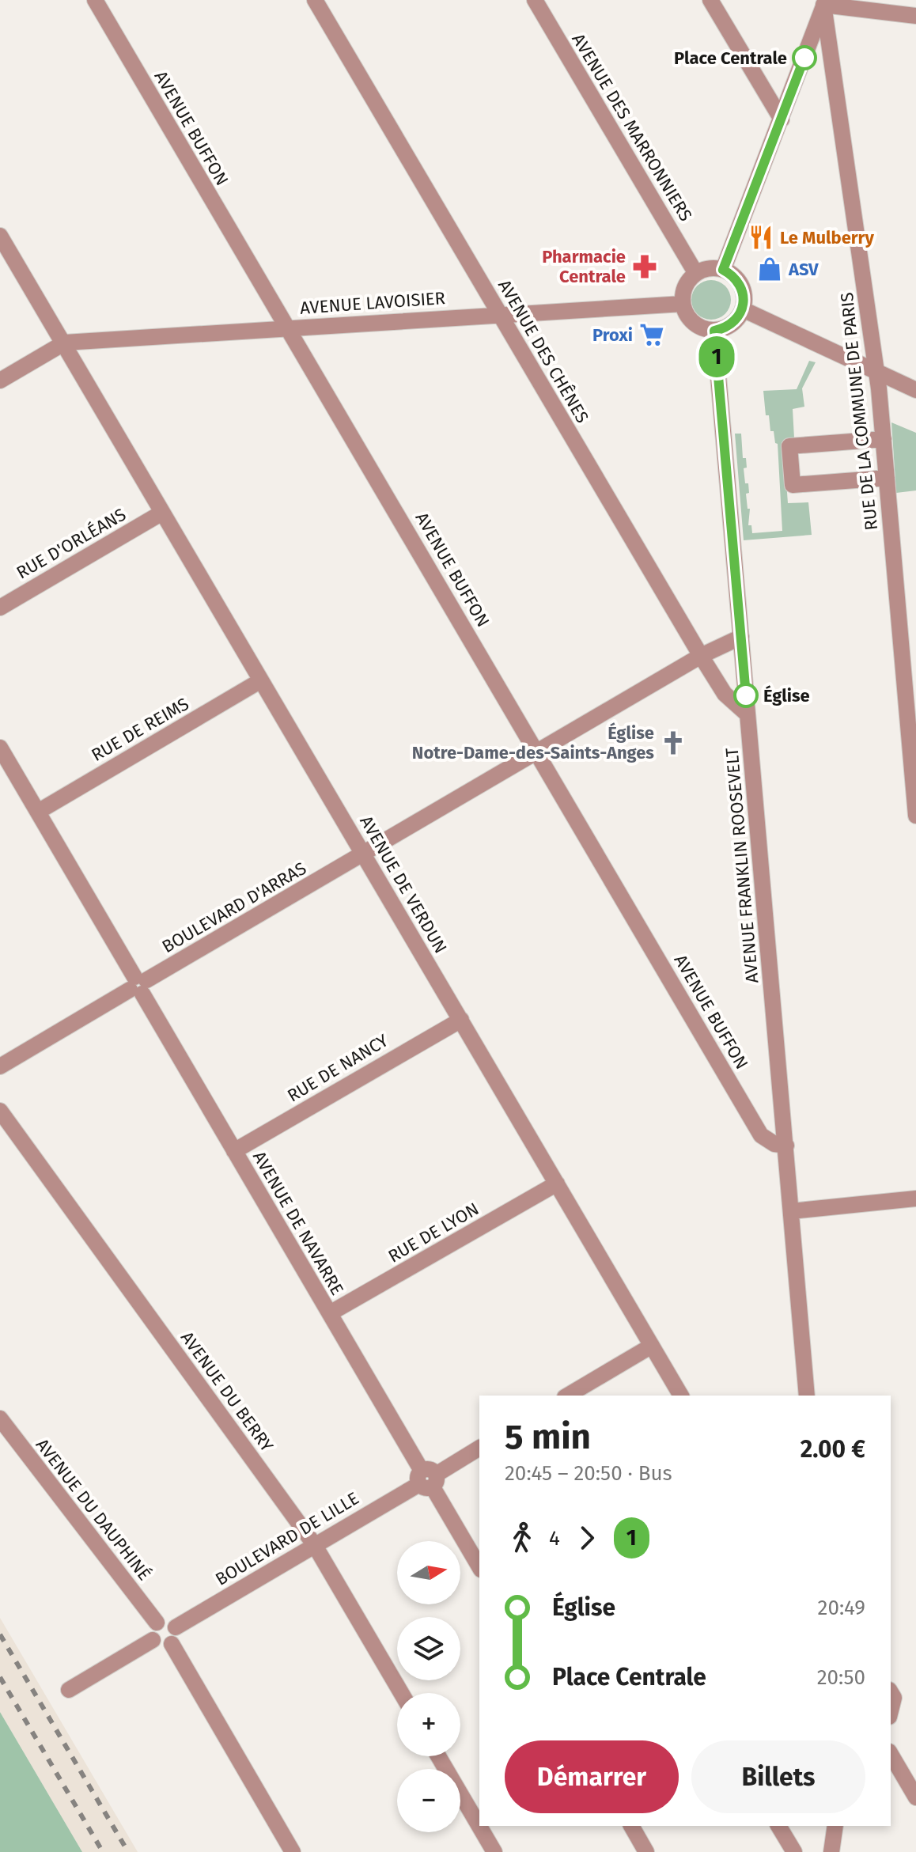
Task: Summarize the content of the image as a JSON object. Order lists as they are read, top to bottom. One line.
{"streets":{"street":["AVENUE DES MARRONNIERS","AVENUE BUFFON","AVENUE LAVOISIER","AVENUE DES CHÊNES","RUE DE LA COMMUNE DE PARIS","RUE D'ORLÉANS","RUE DE REIMS","AVENUE FRANKLIN ROOSEVELT","AVENUE DE VERDUN","BOULEVARD D'ARRAS","RUE DE NANCY","AVENUE DE NAVARRE","RUE DE LYON","AVENUE DU BERRY","AVENUE DU DAUPHINÉ","BOULEVARD DE LILLE"]},"crossings":[["AVENUE DES MARRONNIERS","AVENUE LAVOISIER"],["AVENUE DES MARRONNIERS","AVENUE FRANKLIN ROOSEVELT"],["AVENUE BUFFON","AVENUE LAVOISIER"],["AVENUE BUFFON","AVENUE FRANKLIN ROOSEVELT"],["AVENUE BUFFON","BOULEVARD D'ARRAS"],["AVENUE LAVOISIER","AVENUE DES CHÊNES"],["AVENUE LAVOISIER","AVENUE FRANKLIN ROOSEVELT"],["AVENUE LAVOISIER","AVENUE DE VERDUN"],["AVENUE DES CHÊNES","AVENUE FRANKLIN ROOSEVELT"],["AVENUE DES CHÊNES","BOULEVARD D'ARRAS"],["RUE D'ORLÉANS","AVENUE DE VERDUN"],["RUE DE REIMS","AVENUE DE VERDUN"],["RUE DE REIMS","AVENUE DE NAVARRE"],["AVENUE FRANKLIN ROOSEVELT","BOULEVARD D'ARRAS"],["AVENUE DE VERDUN","BOULEVARD D'ARRAS"],["AVENUE DE VERDUN","RUE DE NANCY"],["AVENUE DE VERDUN","RUE DE LYON"],["BOULEVARD D'ARRAS","AVENUE DE NAVARRE"],["RUE DE NANCY","AVENUE DE NAVARRE"],["AVENUE DE NAVARRE","RUE DE LYON"],["AVENUE DE NAVARRE","BOULEVARD DE LILLE"],["AVENUE DU BERRY","BOULEVARD DE LILLE"],["AVENUE DU DAUPHINÉ","BOULEVARD DE LILLE"]],"places":{"other":["Place Centrale","Église"],"restaurant":["Le Mulberry"],"pharmacy":["Pharmacie Centrale"],"shop":["ASV"],"supermarket":["Proxi"],"church":["Église Notre-Dame-des-Saints-Anges"]},"lines":["bus line 1"],"north":"right","page":{"on_map":"1","heading":["5 min","20:45 – 20:50 · Bus","2.00 €"],"legs":["4","1"],"map_buttons":["+","−"],"list":[{"name":"Église","value":"20:49"},{"name":"Place Centrale","value":"20:50"}],"buttons":["Démarrer","Billets"]}}
